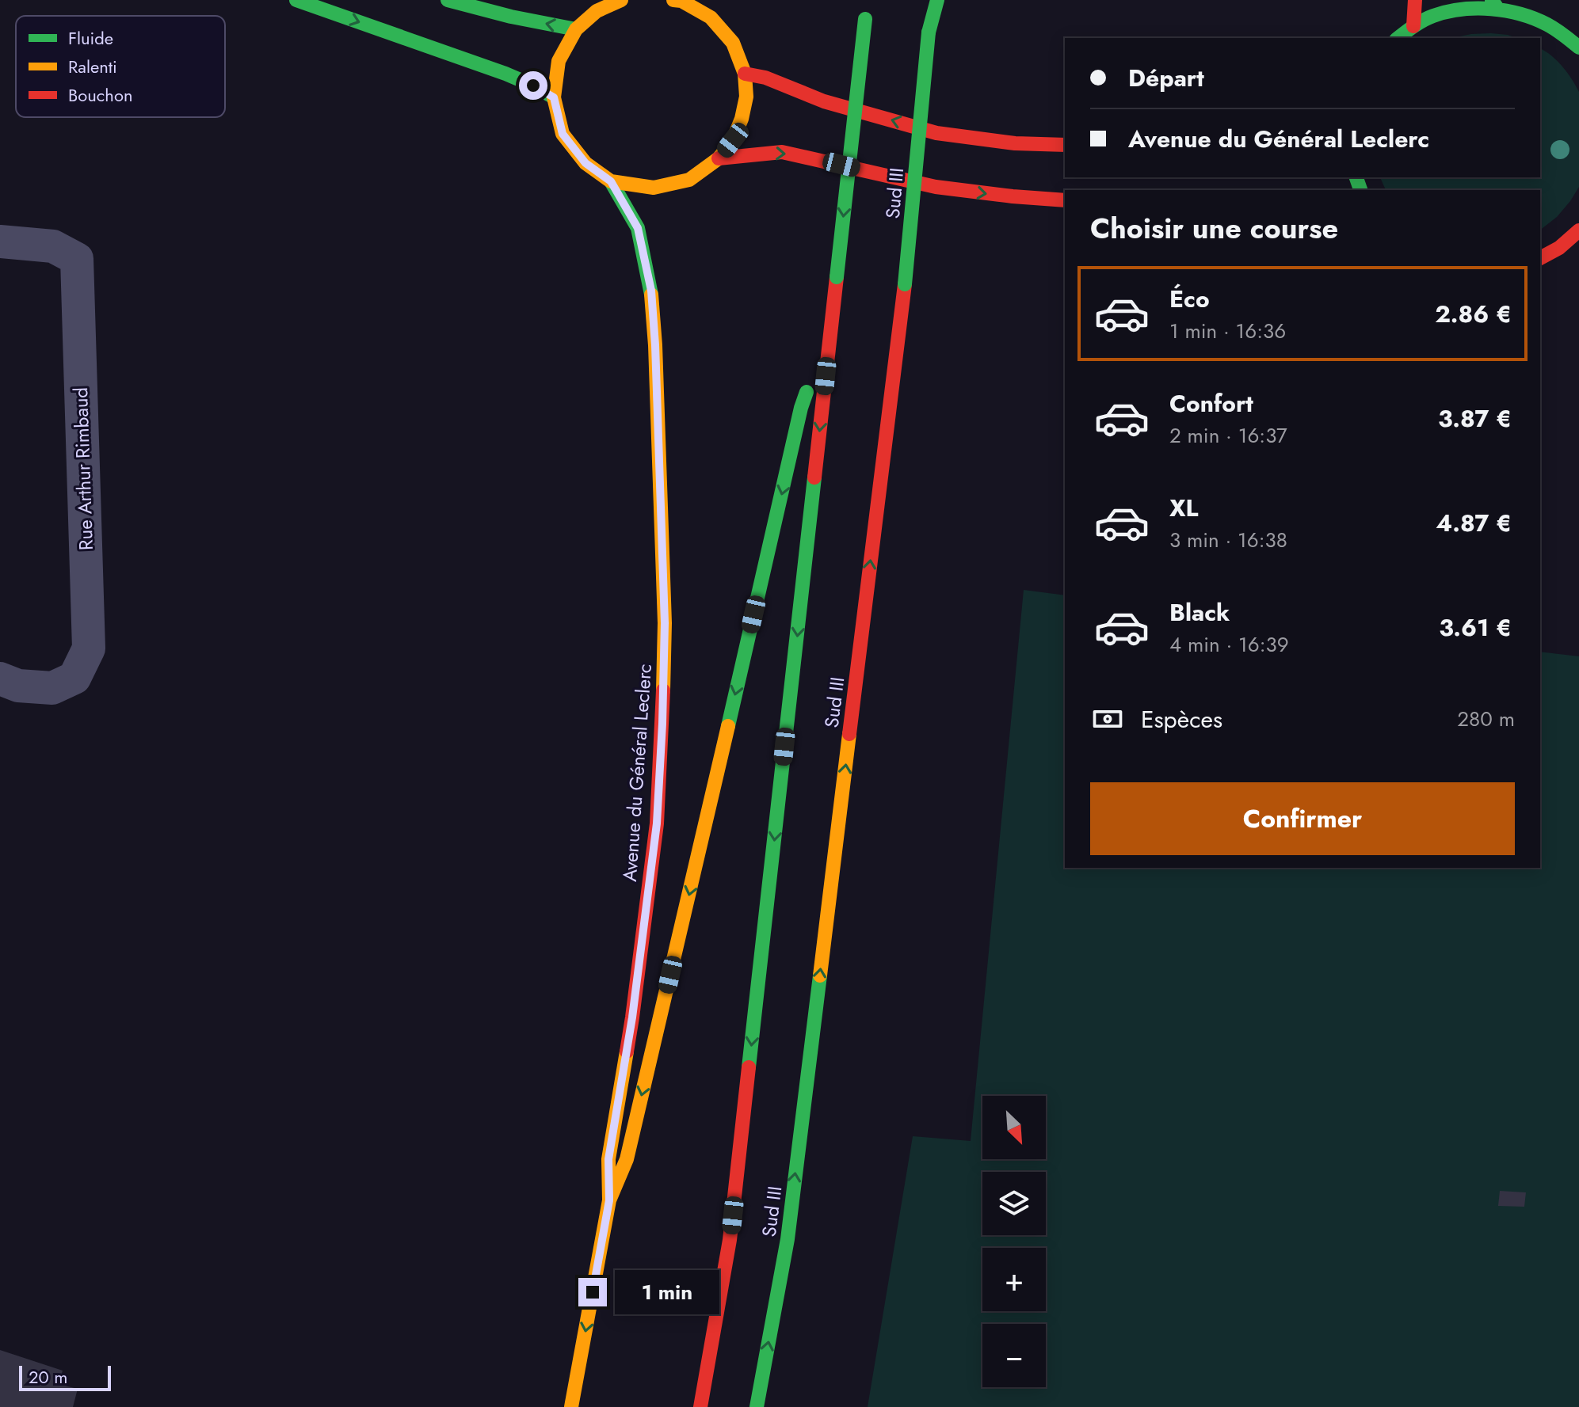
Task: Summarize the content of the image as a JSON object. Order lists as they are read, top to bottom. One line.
{"streets":{"main road":["Sud III","Avenue du Général Leclerc"],"street":["Rue Arthur Rimbaud"]},"legend":["Fluide","Ralenti","Bouchon"],"scale_bar":"20 m","north":"bottom right","page":{"banner":["Départ","Avenue du Général Leclerc"],"heading":"Choisir une course","list":[{"name":"Éco","note":"1 min · 16:36","value":"2.86 €"},{"name":"Confort","note":"2 min · 16:37","value":"3.87 €"},{"name":"XL","note":"3 min · 16:38","value":"4.87 €"},{"name":"Black","note":"4 min · 16:39","value":"3.61 €"}],"pay":["Espèces","280 m"],"buttons":"Confirmer","map_buttons":["+","−"],"bubble":"1 min","scale":"20 m"}}
